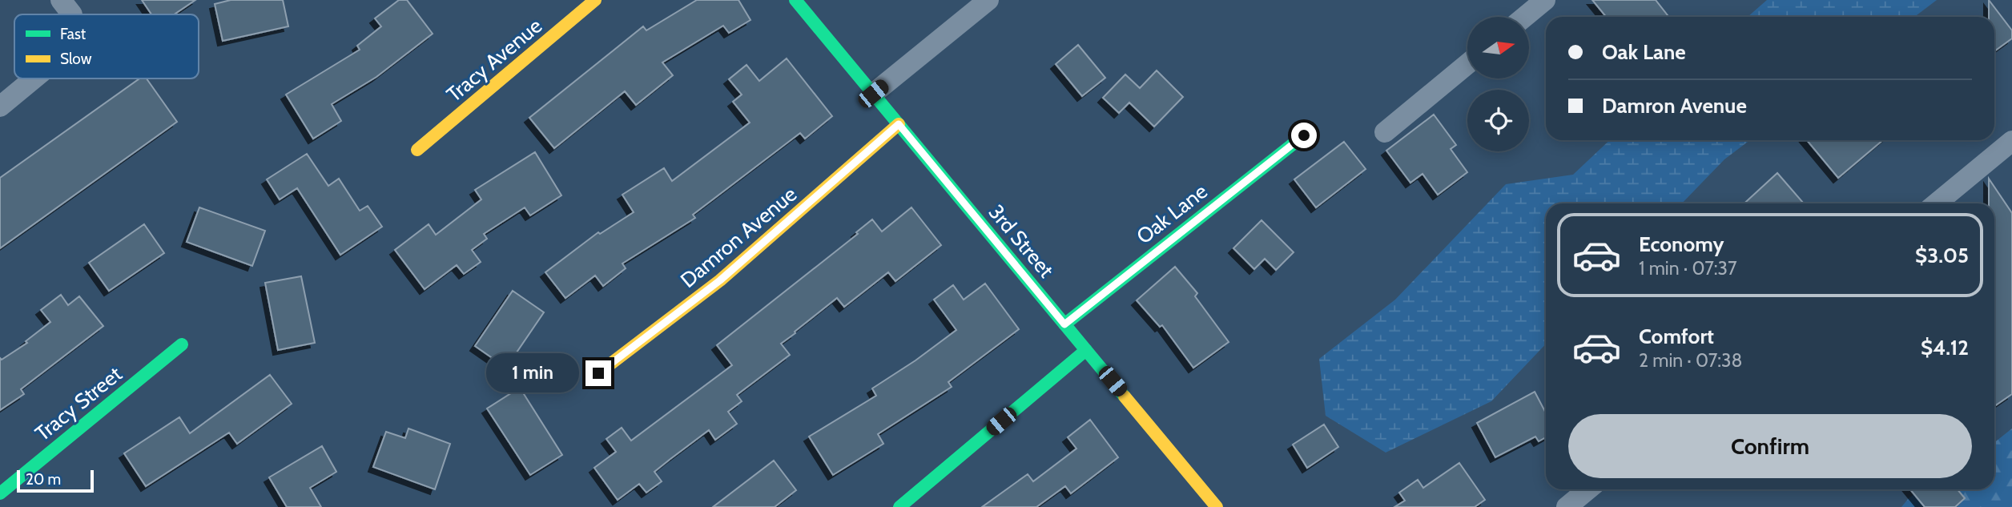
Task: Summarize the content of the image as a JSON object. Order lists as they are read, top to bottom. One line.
{"streets":{"street":["Tracy Avenue","Oak Lane","Damron Avenue","3rd Street","Tracy Street"]},"crossings":[["Oak Lane","3rd Street"],["Damron Avenue","3rd Street"]],"legend":["Fast","Slow"],"scale_bar":"20 m","north":"right","page":{"banner":["Oak Lane","Damron Avenue"],"list":[{"name":"Economy","note":"1 min · 07:37","value":"$3.05"},{"name":"Comfort","note":"2 min · 07:38","value":"$4.12"}],"bubble":"1 min","buttons":"Confirm","scale":"20 m"}}
